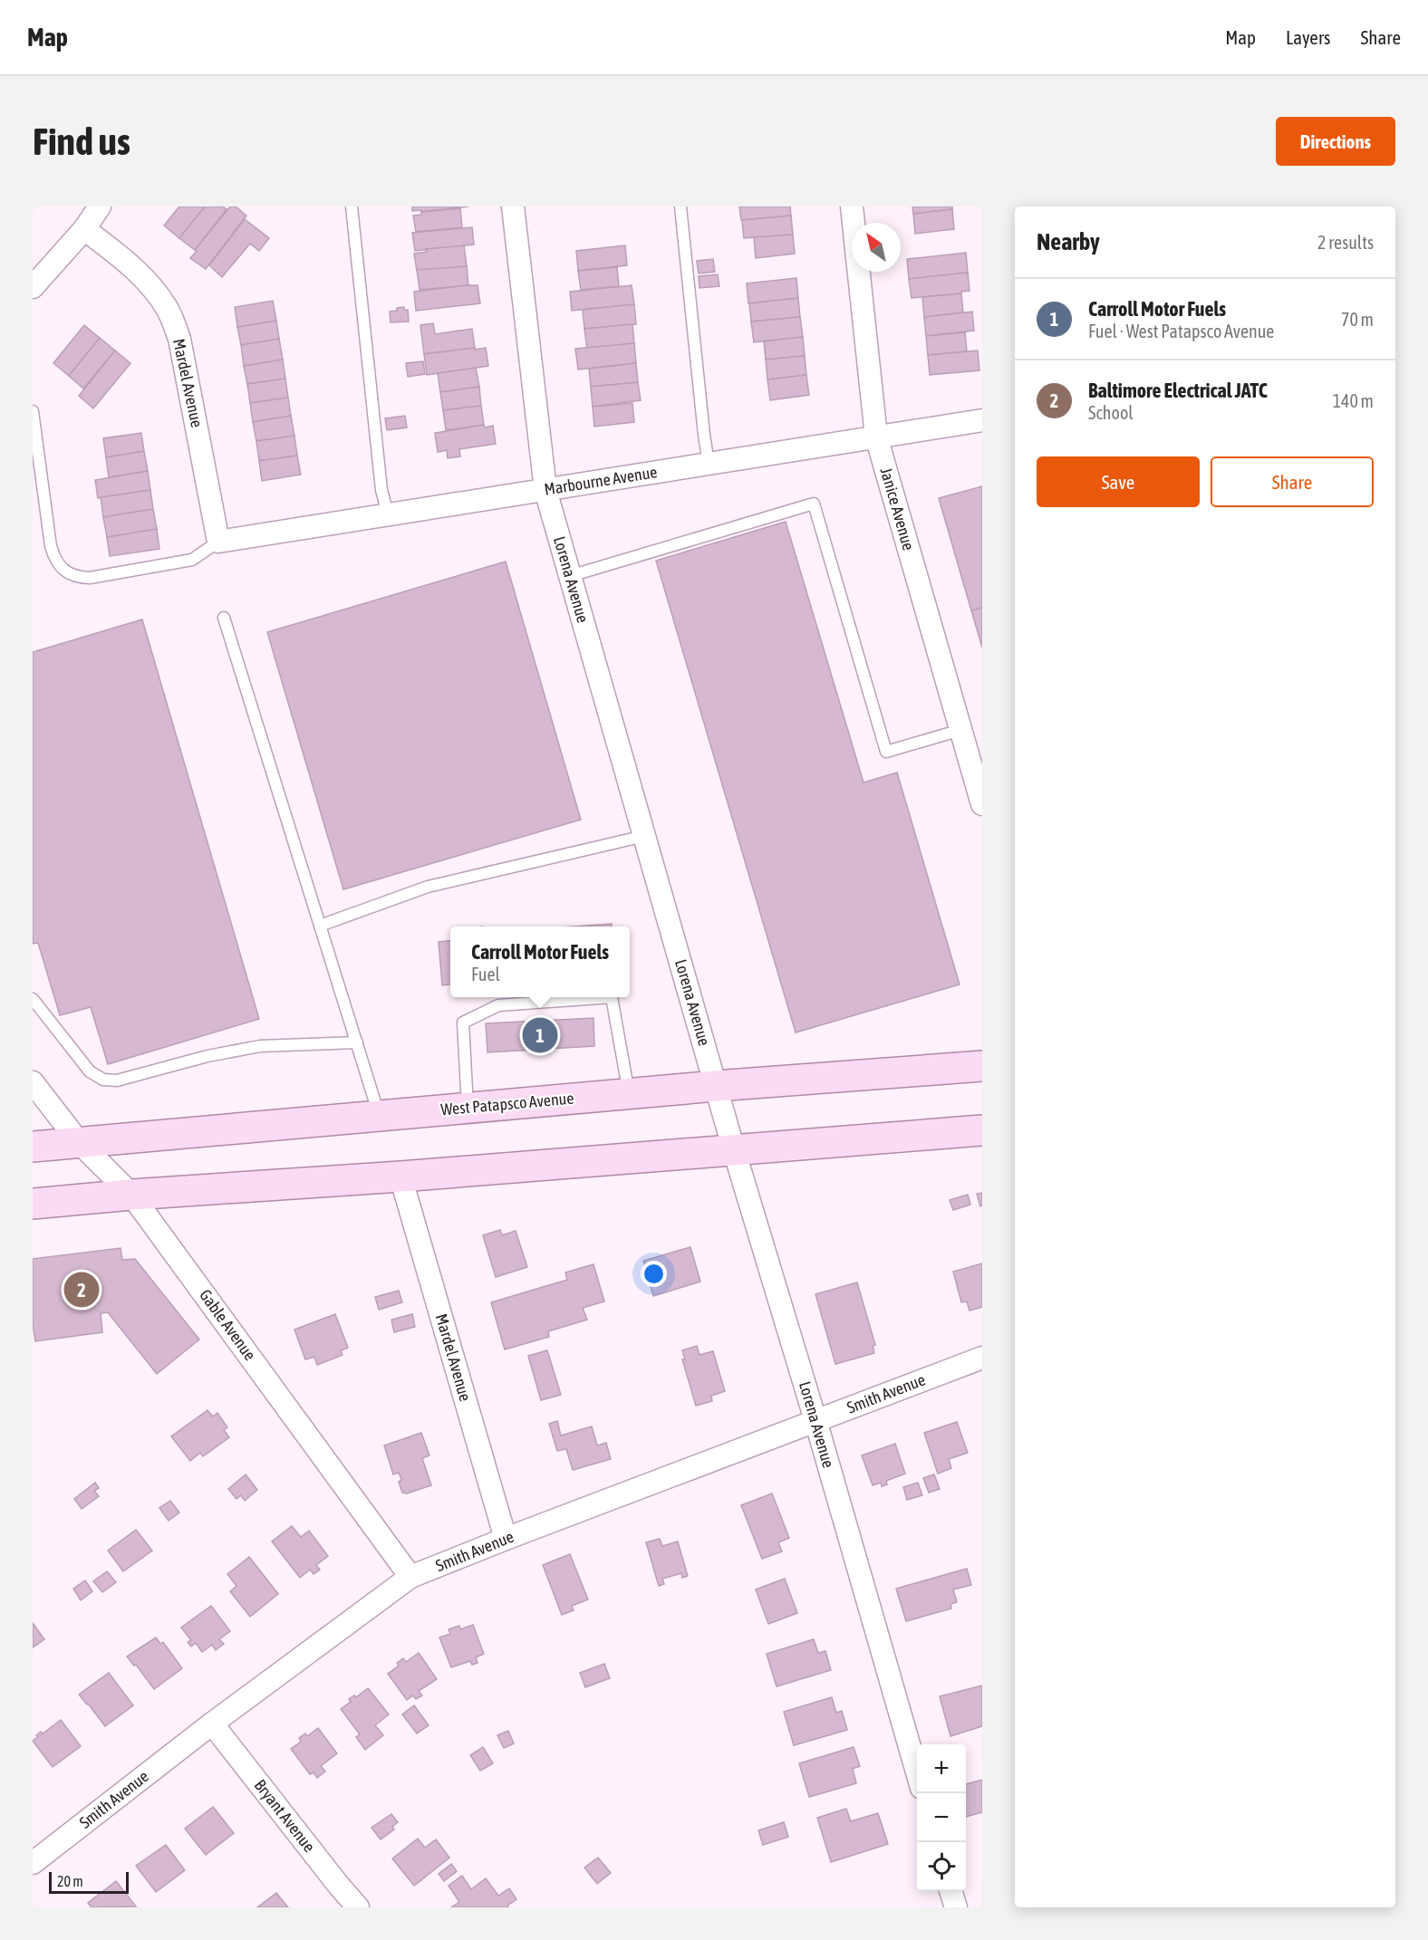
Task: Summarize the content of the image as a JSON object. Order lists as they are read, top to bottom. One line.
{"streets":{"main road":["West Patapsco Avenue"],"street":["Mardel Avenue","Marbourne Avenue","Janice Avenue","Lorena Avenue","Gable Avenue","Smith Avenue","Bryant Avenue"]},"crossings":[["Mardel Avenue","Marbourne Avenue"],["Mardel Avenue","Smith Avenue"],["Marbourne Avenue","Janice Avenue"],["Marbourne Avenue","Lorena Avenue"],["Lorena Avenue","West Patapsco Avenue"],["Lorena Avenue","Smith Avenue"],["West Patapsco Avenue","Gable Avenue"],["Gable Avenue","Smith Avenue"],["Smith Avenue","Bryant Avenue"]],"scale_bar":"20 m","north":"top left","page":{"header":"Map","nav":["Map","Layers","Share"],"buttons":["Directions",["Save","Share"]],"title":"Find us","heading":["Nearby","2 results"],"list":[{"mark":"1","name":"Carroll Motor Fuels","note":"Fuel · West Patapsco Avenue","value":"70 m"},{"mark":"2","name":"Baltimore Electrical JATC","note":"School","value":"140 m"}],"popup":["Carroll Motor Fuels","Fuel"],"pins":["1","2"],"map_buttons":["+","−"],"scale":"20 m"}}
